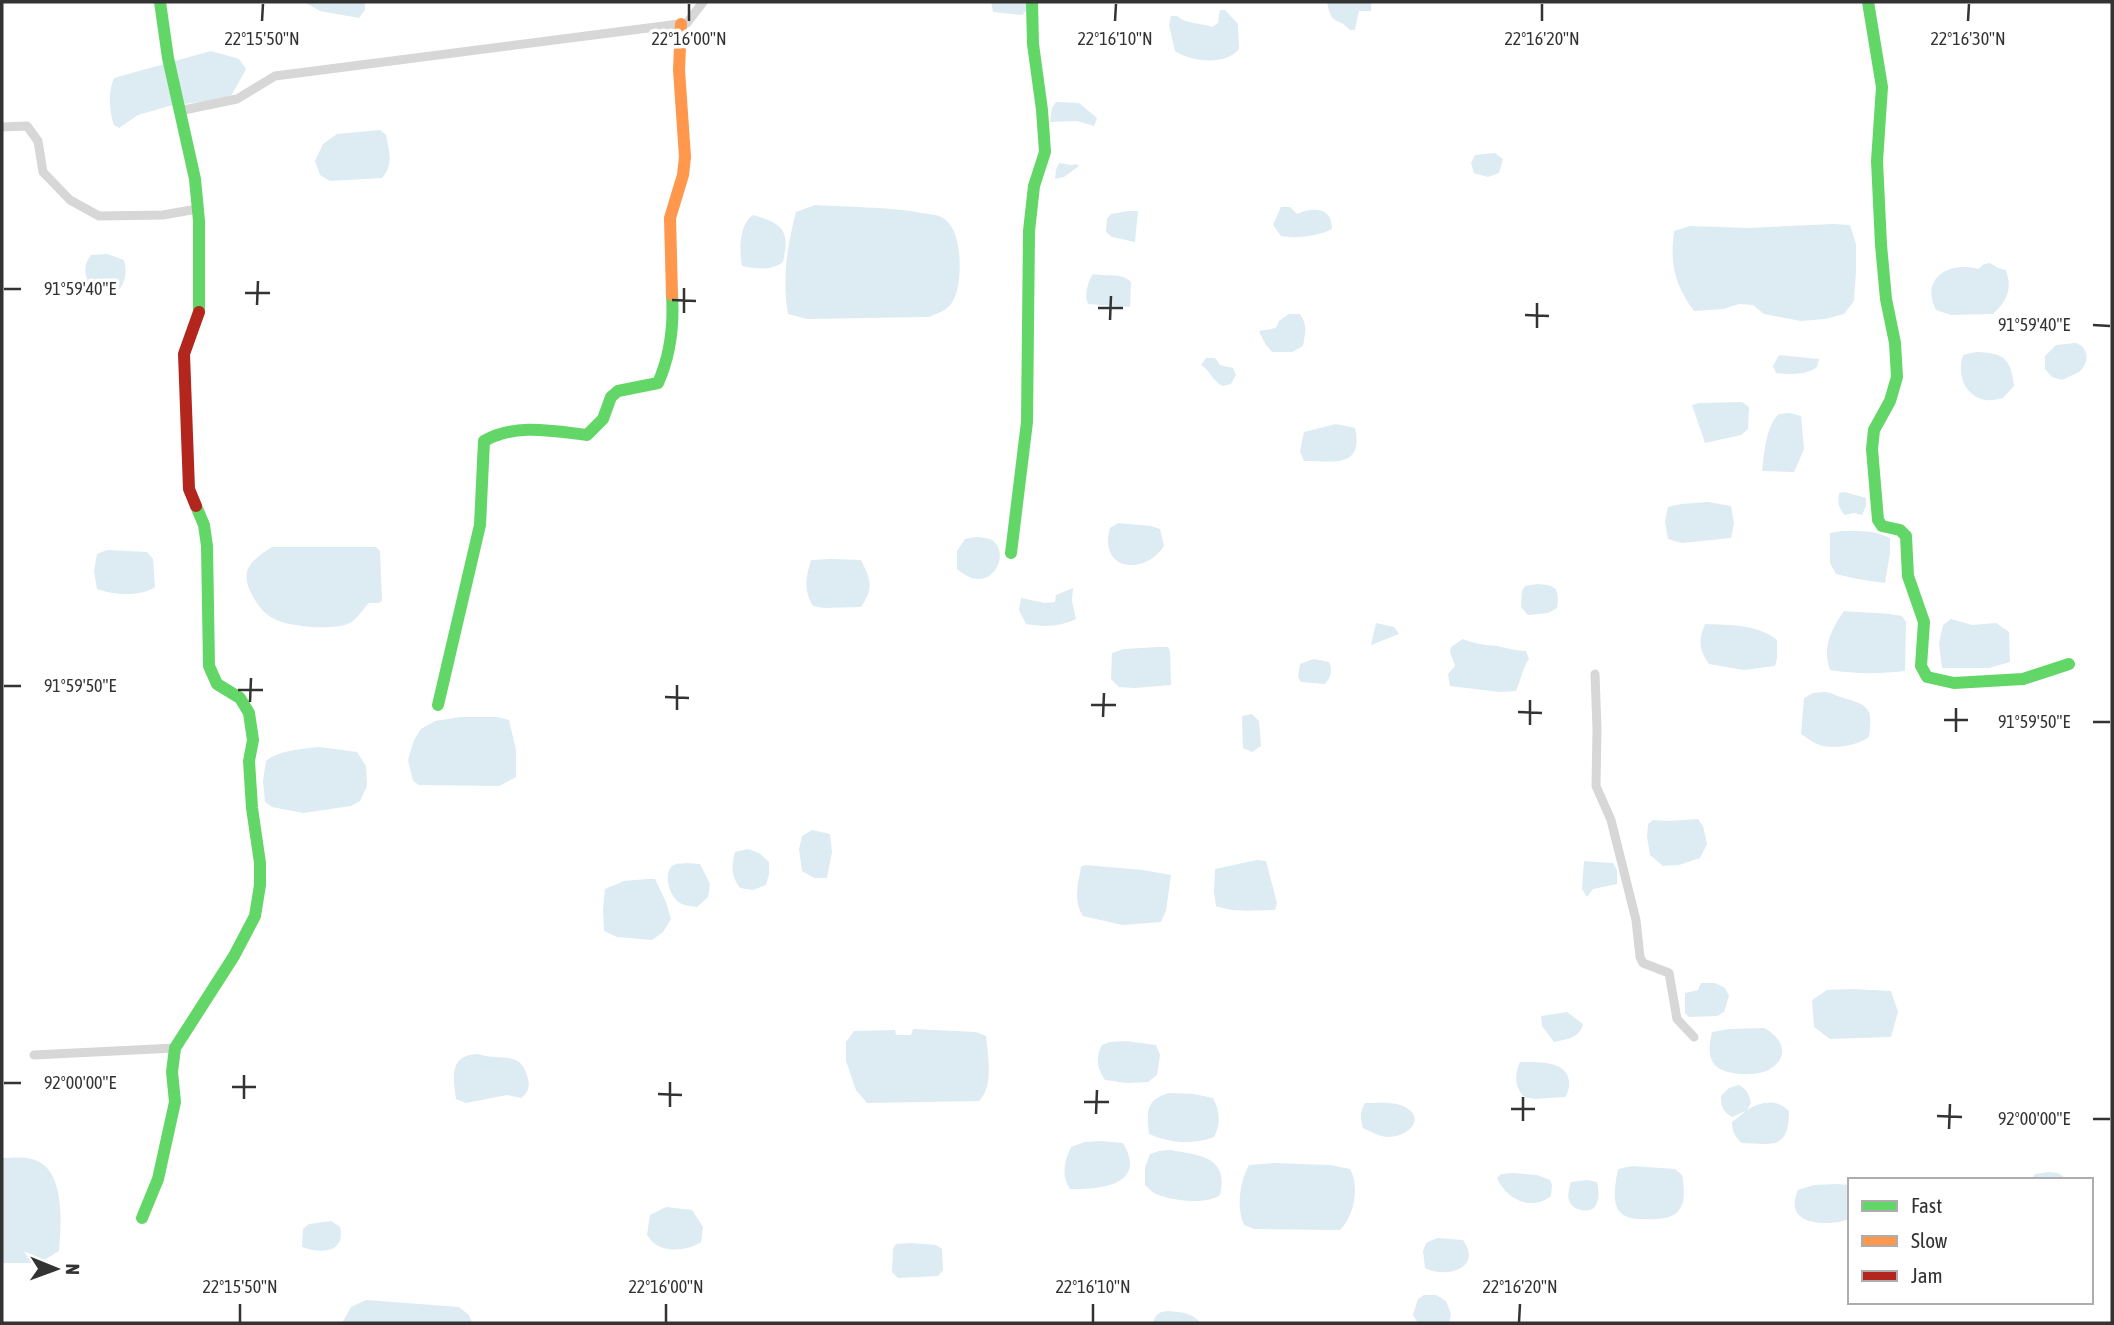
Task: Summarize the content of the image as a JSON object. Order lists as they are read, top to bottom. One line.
{"legend":["Fast","Slow","Jam"],"north":"right","coordinates":["22°15'50\"N","22°16'00\"N","22°16'10\"N","22°16'20\"N","22°16'30\"N","91°59'40\"E","91°59'50\"E","92°00'00\"E"]}
